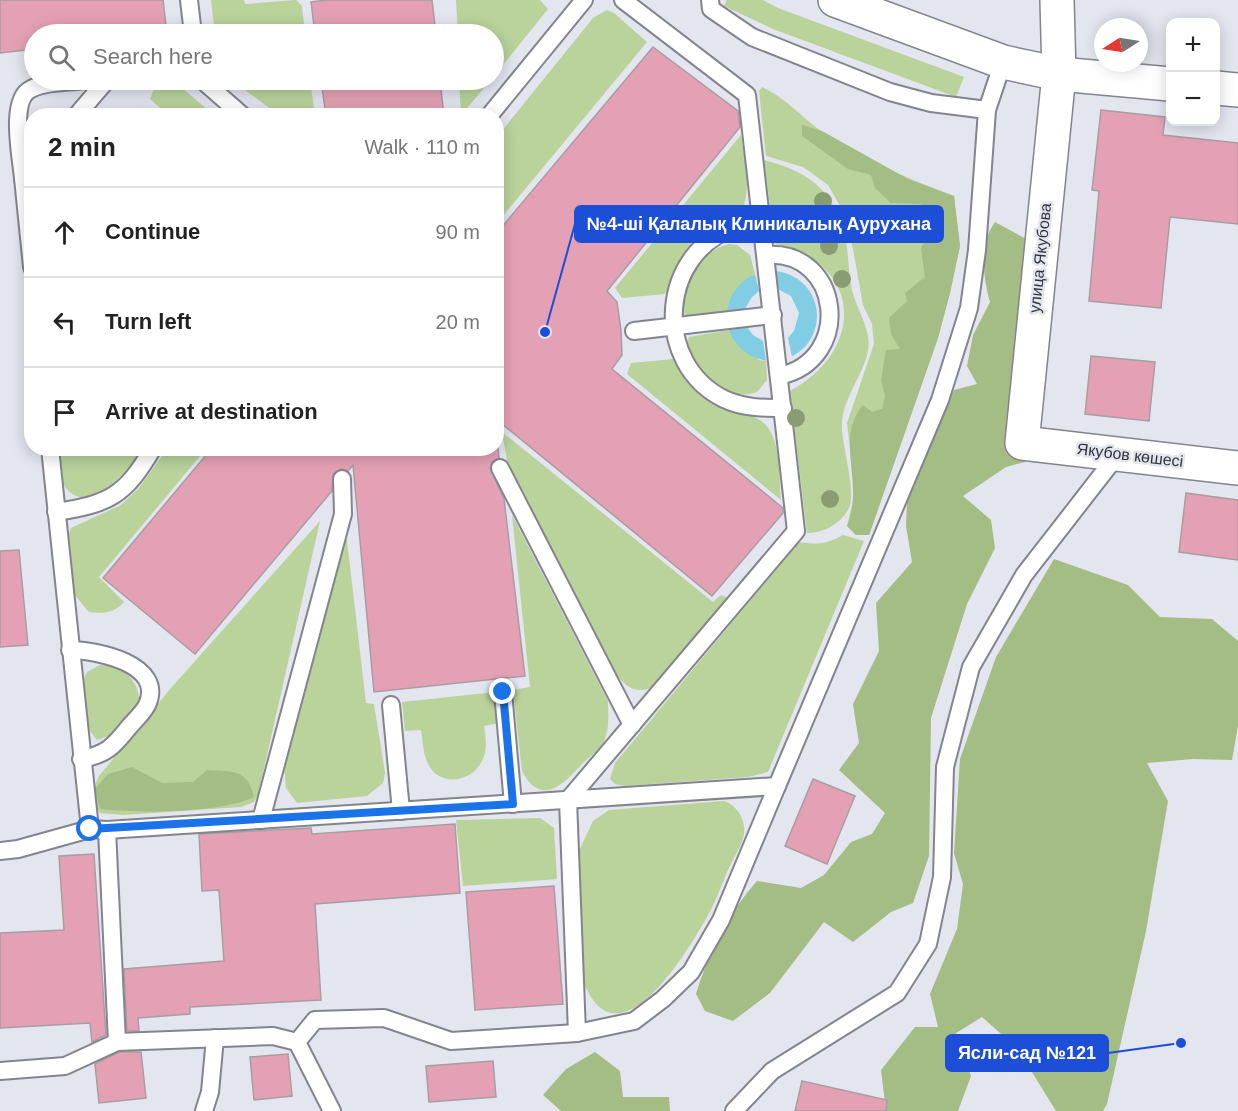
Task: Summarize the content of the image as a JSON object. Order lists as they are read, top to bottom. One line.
{"streets":{"street":["улица Якубова","Якубов көшесі"]},"crossings":[["улица Якубова","Якубов көшесі"]],"places":["№4-ші Қалалық Клиникалық Аурухана","Ясли-сад №121"],"north":"left","page":{"map_buttons":["+","−"],"search":"Search here","heading":["2 min","Walk · 110 m"],"list":[["Continue","90 m"],["Turn left","20 m"],"Arrive at destination"]}}
